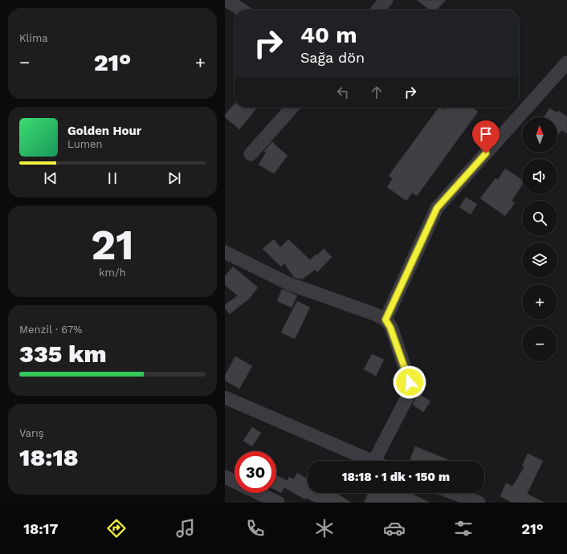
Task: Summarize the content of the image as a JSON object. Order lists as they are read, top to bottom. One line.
{"north":"top","page":{"tile":["Klima",["21","km/h"],["Menzil · 67%","335 km"],["Varış","18:18"]],"turn":["40 m","Sağa dön"],"heat":["−","21°","+"],"map_buttons":["+","−"],"song":["Golden Hour","Lumen"],"limit":"30","trip":"18:18 · 1 dk · 150 m","tabs":["18:17","21°"]}}
